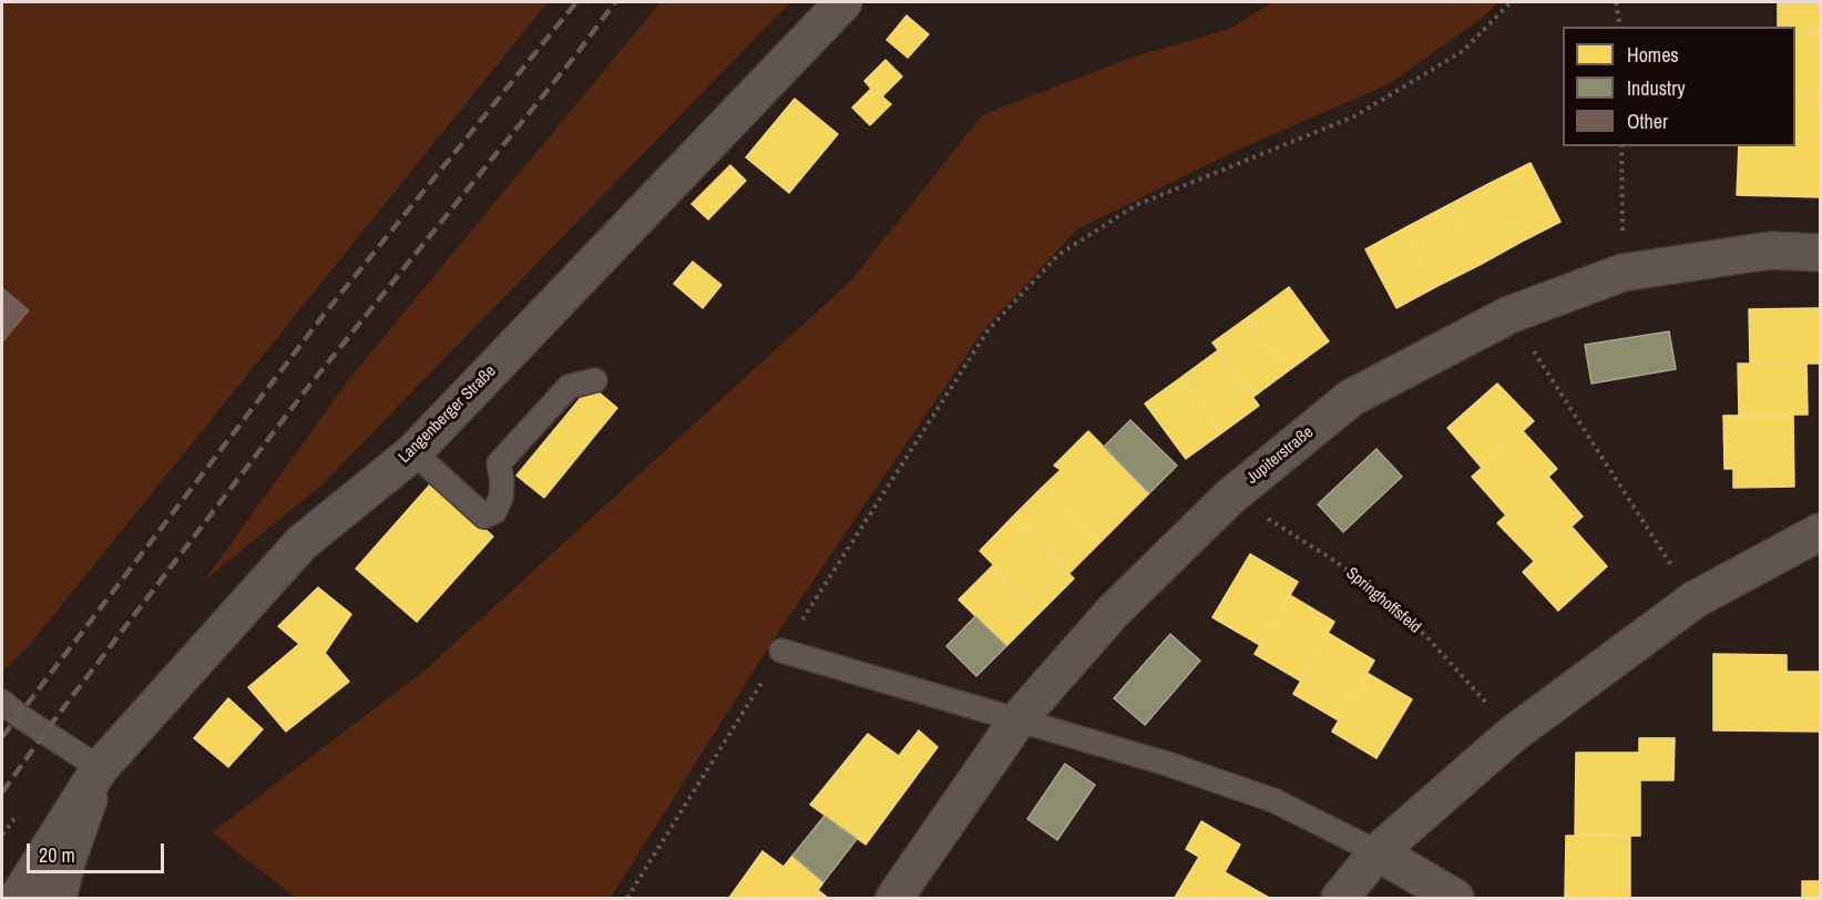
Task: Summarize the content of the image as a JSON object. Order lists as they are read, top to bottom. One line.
{"streets":{"street":["Langenberger Straße","Jupiterstraße"],"path":["Springhoffsfeld"]},"crossings":[["Jupiterstraße","Springhoffsfeld"]],"legend":["Homes","Industry","Other"],"scale_bar":"20 m"}
